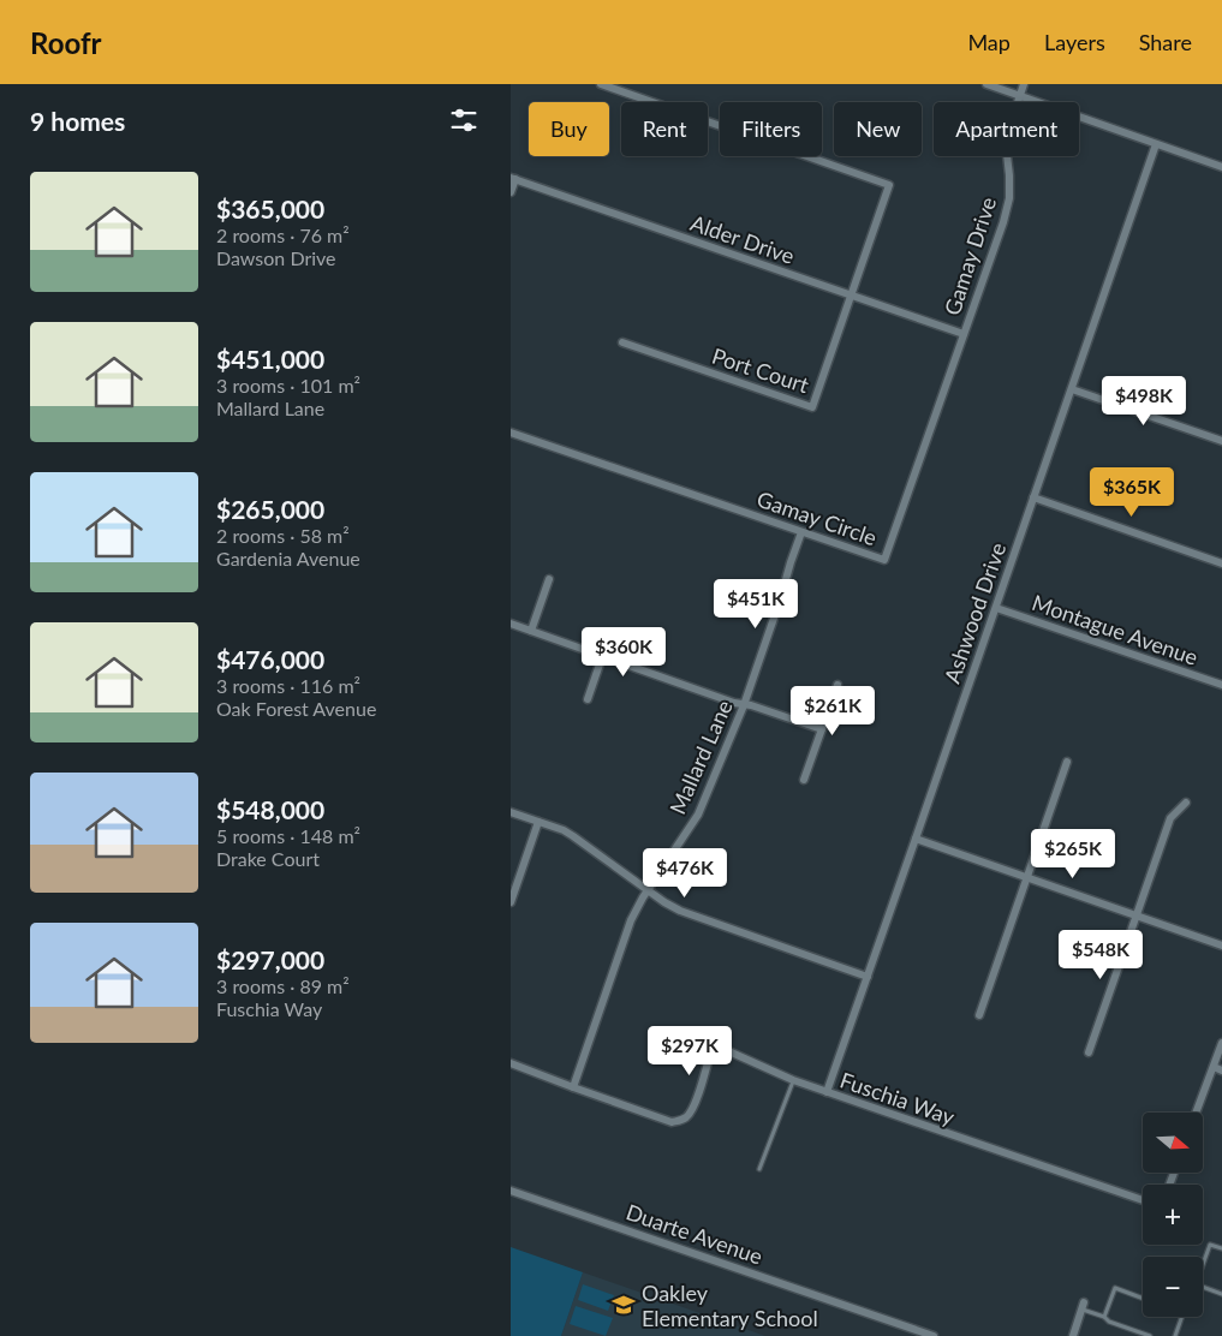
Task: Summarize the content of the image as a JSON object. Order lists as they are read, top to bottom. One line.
{"streets":{"street":["Alder Drive","Gamay Drive","Port Court","Gamay Circle","Ashwood Drive","Montague Avenue","Mallard Lane","Fuschia Way","Duarte Avenue"]},"crossings":[["Alder Drive","Gamay Drive"],["Alder Drive","Port Court"],["Alder Drive","Gamay Circle"],["Gamay Drive","Gamay Circle"],["Gamay Circle","Mallard Lane"],["Ashwood Drive","Montague Avenue"],["Ashwood Drive","Fuschia Way"],["Mallard Lane","Fuschia Way"]],"places":{"school or university":["Oakley Elementary School"]},"north":"right","page":{"header":"Roofr","nav":["Map","Layers","Share"],"heading":"9 homes","chip":["Buy","Rent","Filters","New","Apartment"],"list":[{"name":"$365,000","note":"2 rooms · 76 m² · Dawson Drive"},{"name":"$451,000","note":"3 rooms · 101 m² · Mallard Lane"},{"name":"$265,000","note":"2 rooms · 58 m² · Gardenia Avenue"},{"name":"$476,000","note":"3 rooms · 116 m² · Oak Forest Avenue"},{"name":"$548,000","note":"5 rooms · 148 m² · Drake Court"},{"name":"$297,000","note":"3 rooms · 89 m² · Fuschia Way"}],"price":["$498K","$365K","$451K","$360K","$261K","$265K","$476K","$548K","$297K"],"map_buttons":["+","−"]}}
